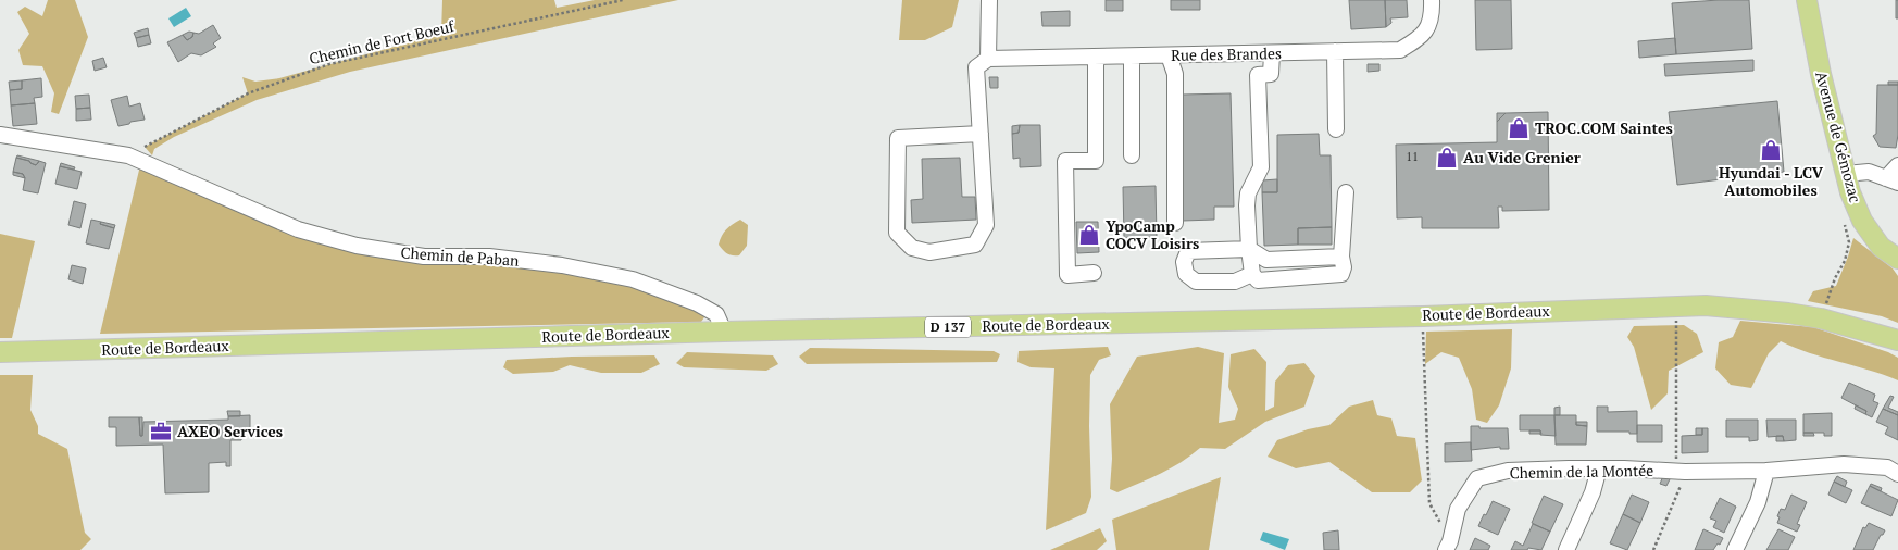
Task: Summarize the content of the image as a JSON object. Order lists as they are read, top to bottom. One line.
{"streets":{"main road":["Avenue de Gémozac","Route de Bordeaux","D 137"],"street":["Rue des Brandes","Chemin de Paban","Chemin de la Montée"],"path":["Chemin de Fort Boeuf"]},"crossings":[["Chemin de Fort Boeuf","Chemin de Paban"],["Chemin de Paban","Route de Bordeaux"]],"places":{"shop":["TROC.COM Saintes","Hyundai - LCV Automobiles","Au Vide Grenier","YpoCamp COCV Loisirs"],"office":["AXEO Services"]},"house_numbers":["11"]}
